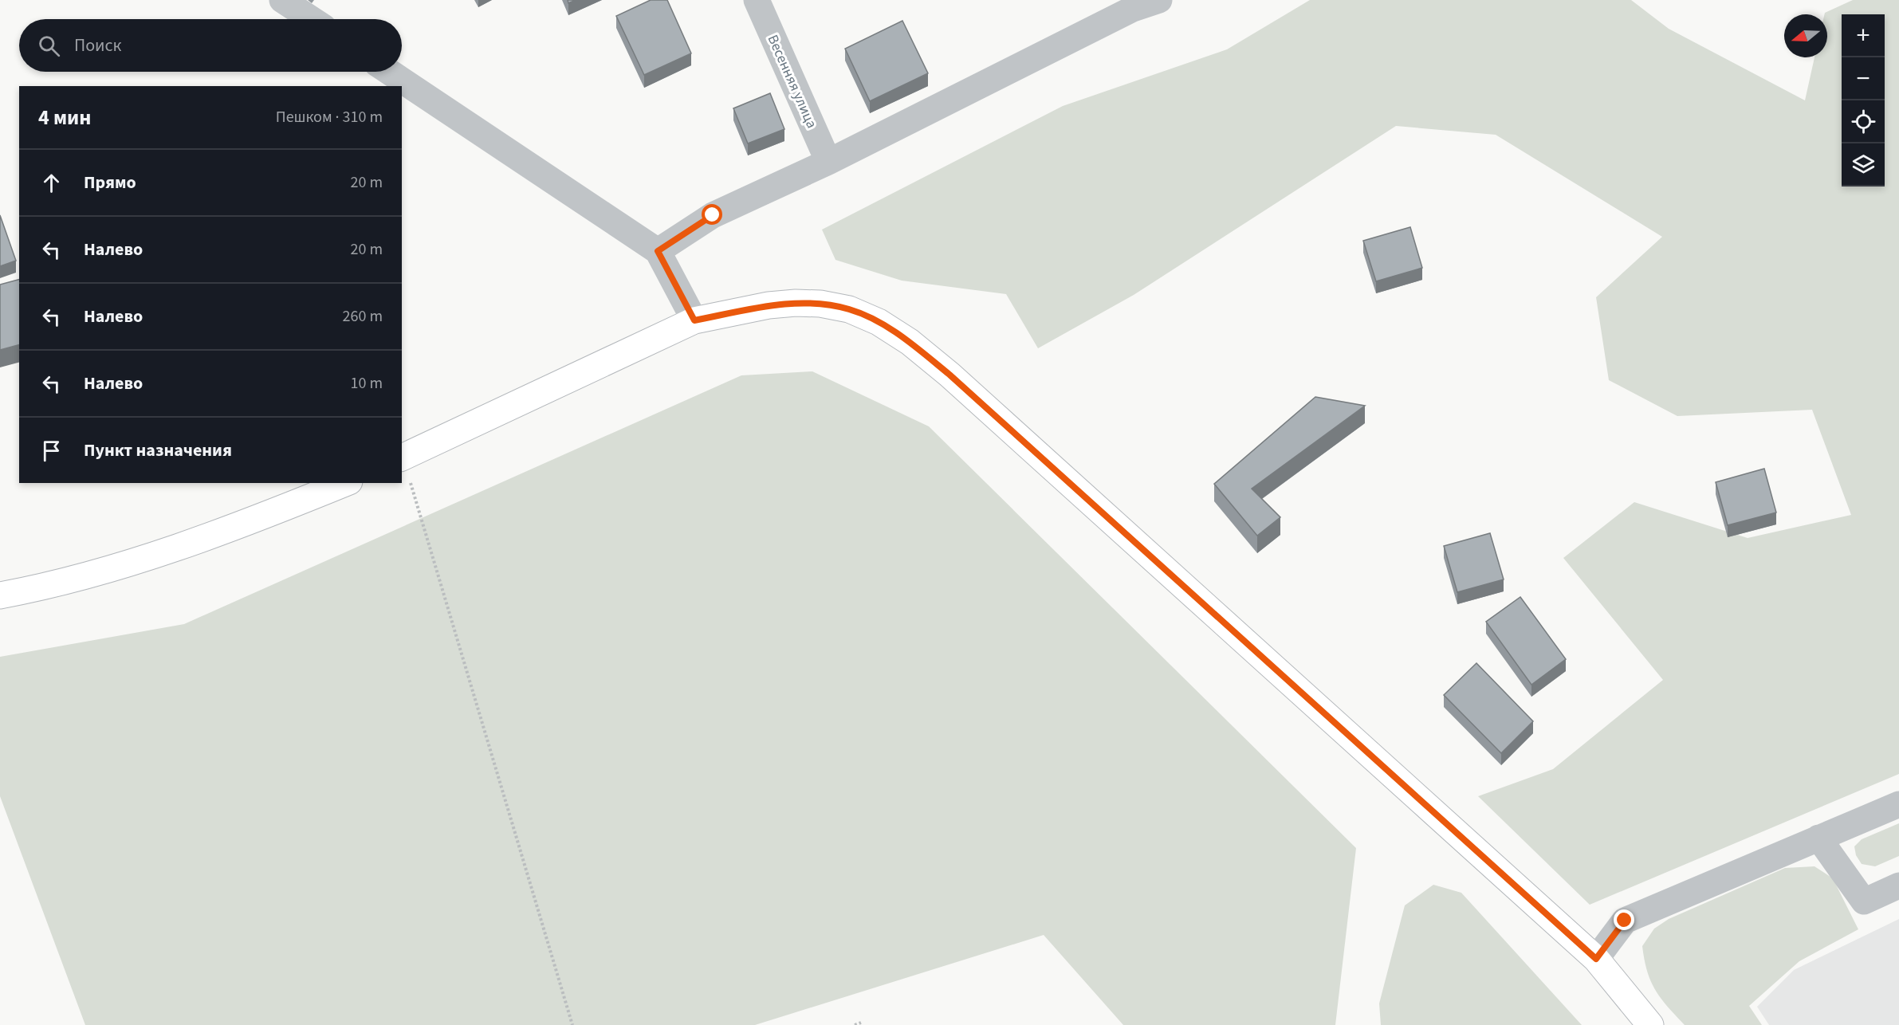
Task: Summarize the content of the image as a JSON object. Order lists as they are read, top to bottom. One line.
{"streets":{"street":["Весенняя улица"]},"north":"left","page":{"map_buttons":["+","−"],"search":"Поиск","heading":["4 мин","Пешком · 310 m"],"list":[["Прямо","20 m"],["Налево","20 m"],["Налево","260 m"],["Налево","10 m"],"Пункт назначения"]}}
